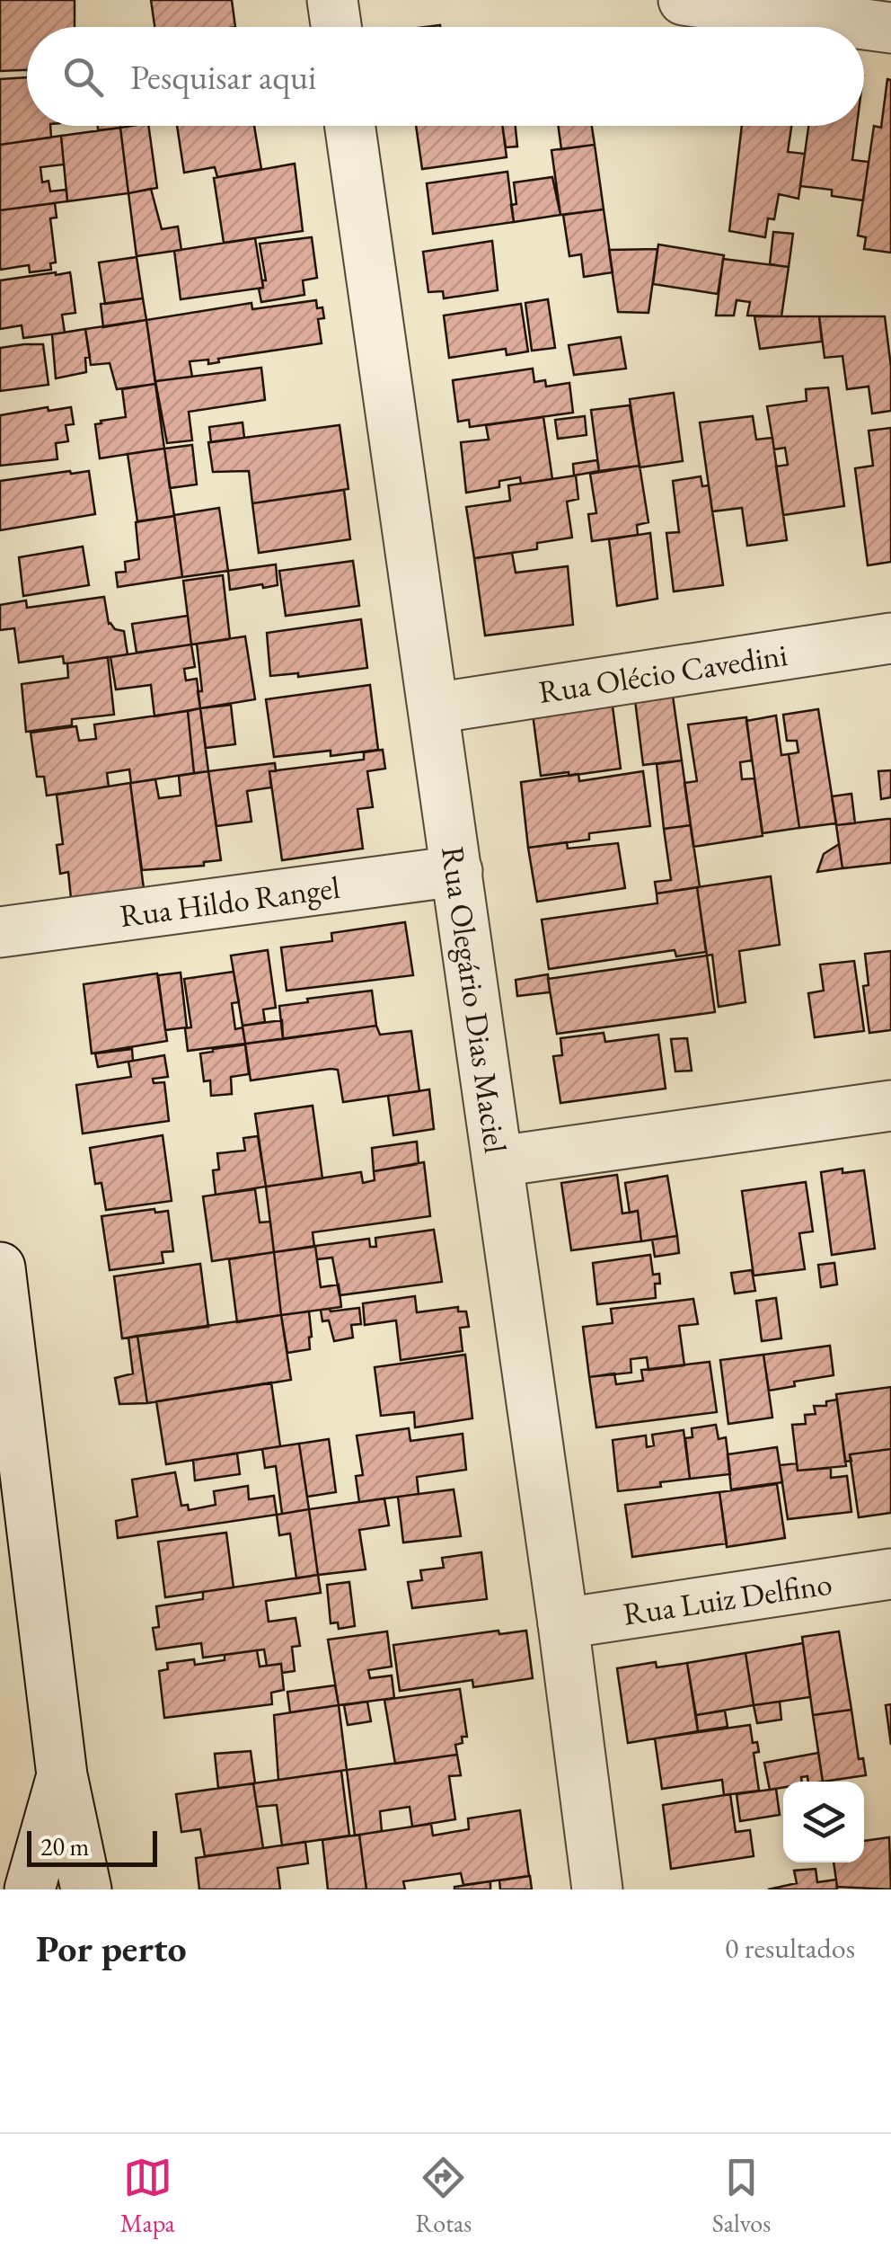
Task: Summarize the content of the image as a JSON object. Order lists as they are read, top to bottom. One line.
{"streets":{"street":["Rua Olécio Cavedini","Rua Hildo Rangel","Rua Olegário Dias Maciel","Rua Luiz Delfino"]},"crossings":[["Rua Olécio Cavedini","Rua Olegário Dias Maciel"],["Rua Hildo Rangel","Rua Olegário Dias Maciel"],["Rua Olegário Dias Maciel","Rua Luiz Delfino"]],"scale_bar":"20 m","page":{"search":"Pesquisar aqui","scale":"20 m","heading":["Por perto","0 resultados"],"nav":["Mapa","Rotas","Salvos"]}}
